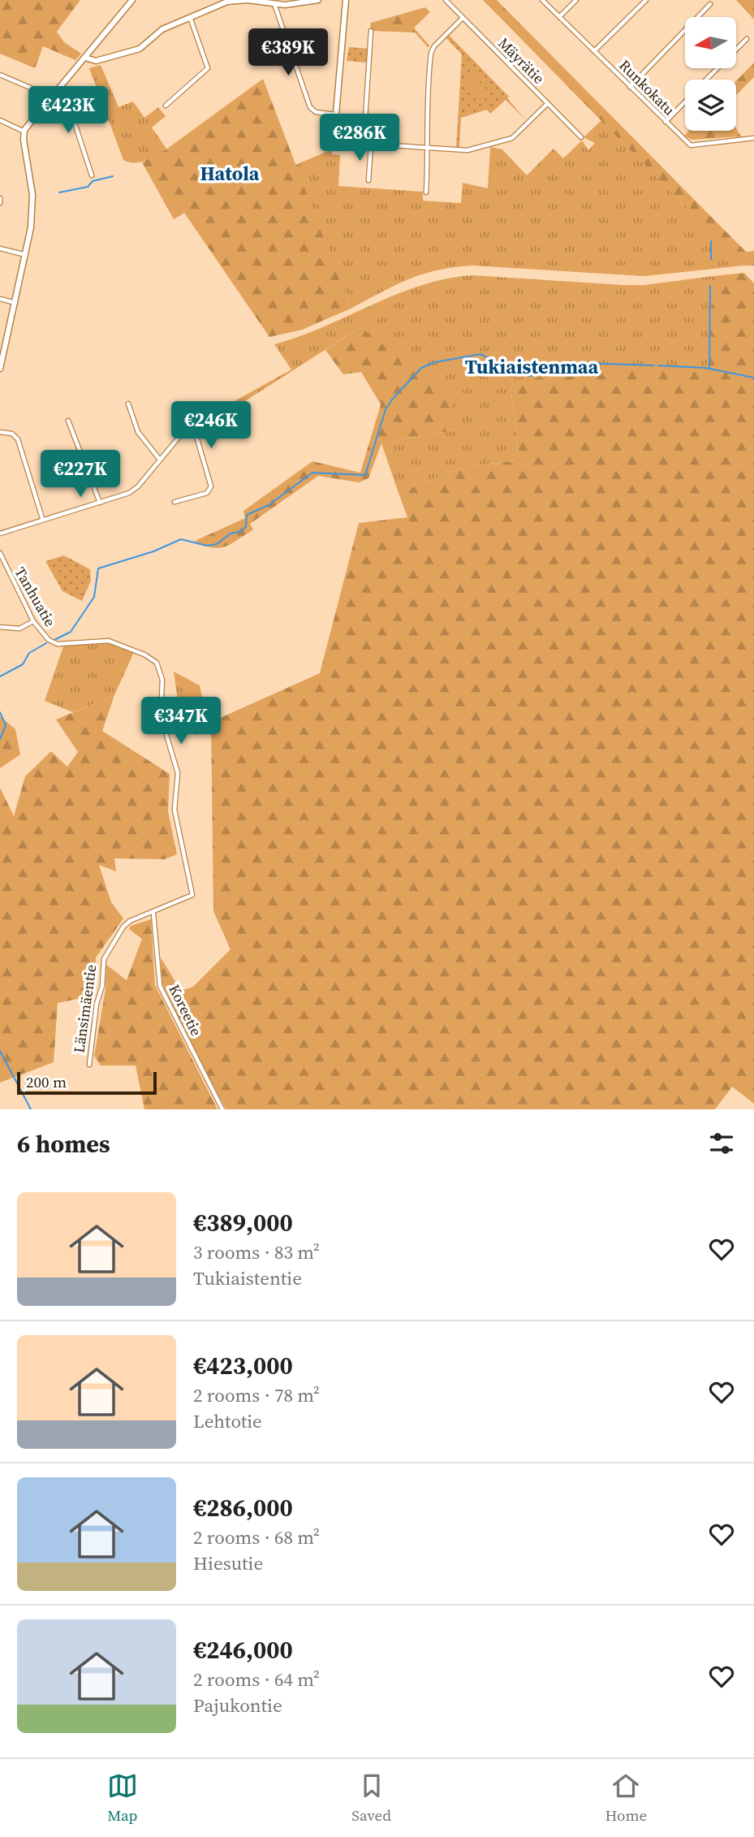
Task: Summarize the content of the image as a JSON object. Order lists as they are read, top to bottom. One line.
{"streets":{"street":["Mäyrätie","Runkokatu","Tanhuatie","Länsimäentie","Koreetie"]},"crossings":[["Tanhuatie","Länsimäentie"],["Länsimäentie","Koreetie"]],"districts":["Hatola","Tukiaistenmaa"],"scale_bar":"200 m","north":"left","page":{"price":["€389K","€423K","€286K","€246K","€227K","€347K"],"scale":"200 m","heading":"6 homes","list":[{"name":"€389,000","note":"3 rooms · 83 m² · Tukiaistentie"},{"name":"€423,000","note":"2 rooms · 78 m² · Lehtotie"},{"name":"€286,000","note":"2 rooms · 68 m² · Hiesutie"},{"name":"€246,000","note":"2 rooms · 64 m² · Pajukontie"}],"tabs":["Map","Saved","Home"]}}
